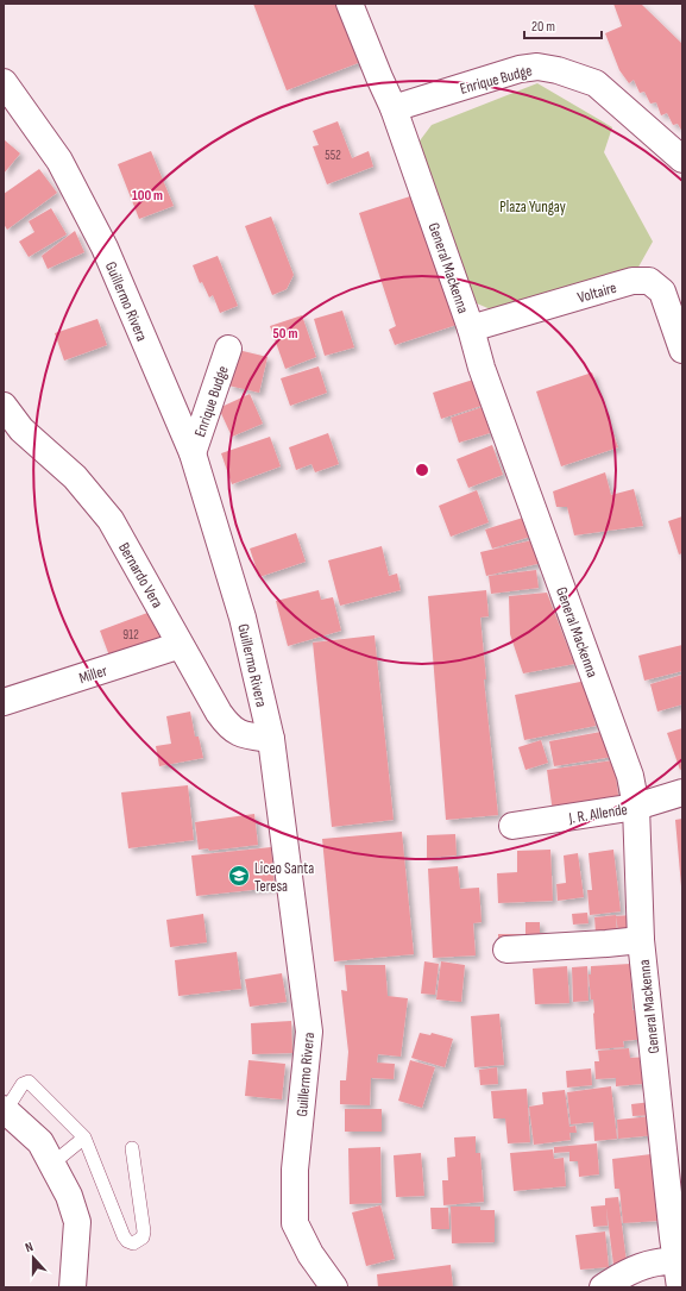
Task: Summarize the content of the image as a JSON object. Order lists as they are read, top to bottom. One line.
{"streets":{"street":["Enrique Budge","General Mackenna","Voltaire","Guillermo Rivera","Bernardo Vera","Miller","J. R. Allende"]},"crossings":[["Enrique Budge","General Mackenna"],["Enrique Budge","Guillermo Rivera"],["General Mackenna","Voltaire"],["General Mackenna","J. R. Allende"],["Guillermo Rivera","Bernardo Vera"],["Bernardo Vera","Miller"]],"parks":["Plaza Yungay"],"places":{"school or university":["Liceo Santa Teresa"]},"house_numbers":["552","912"],"scale_bar":"20 m","north":"top","rings":["100 m","50 m"]}
